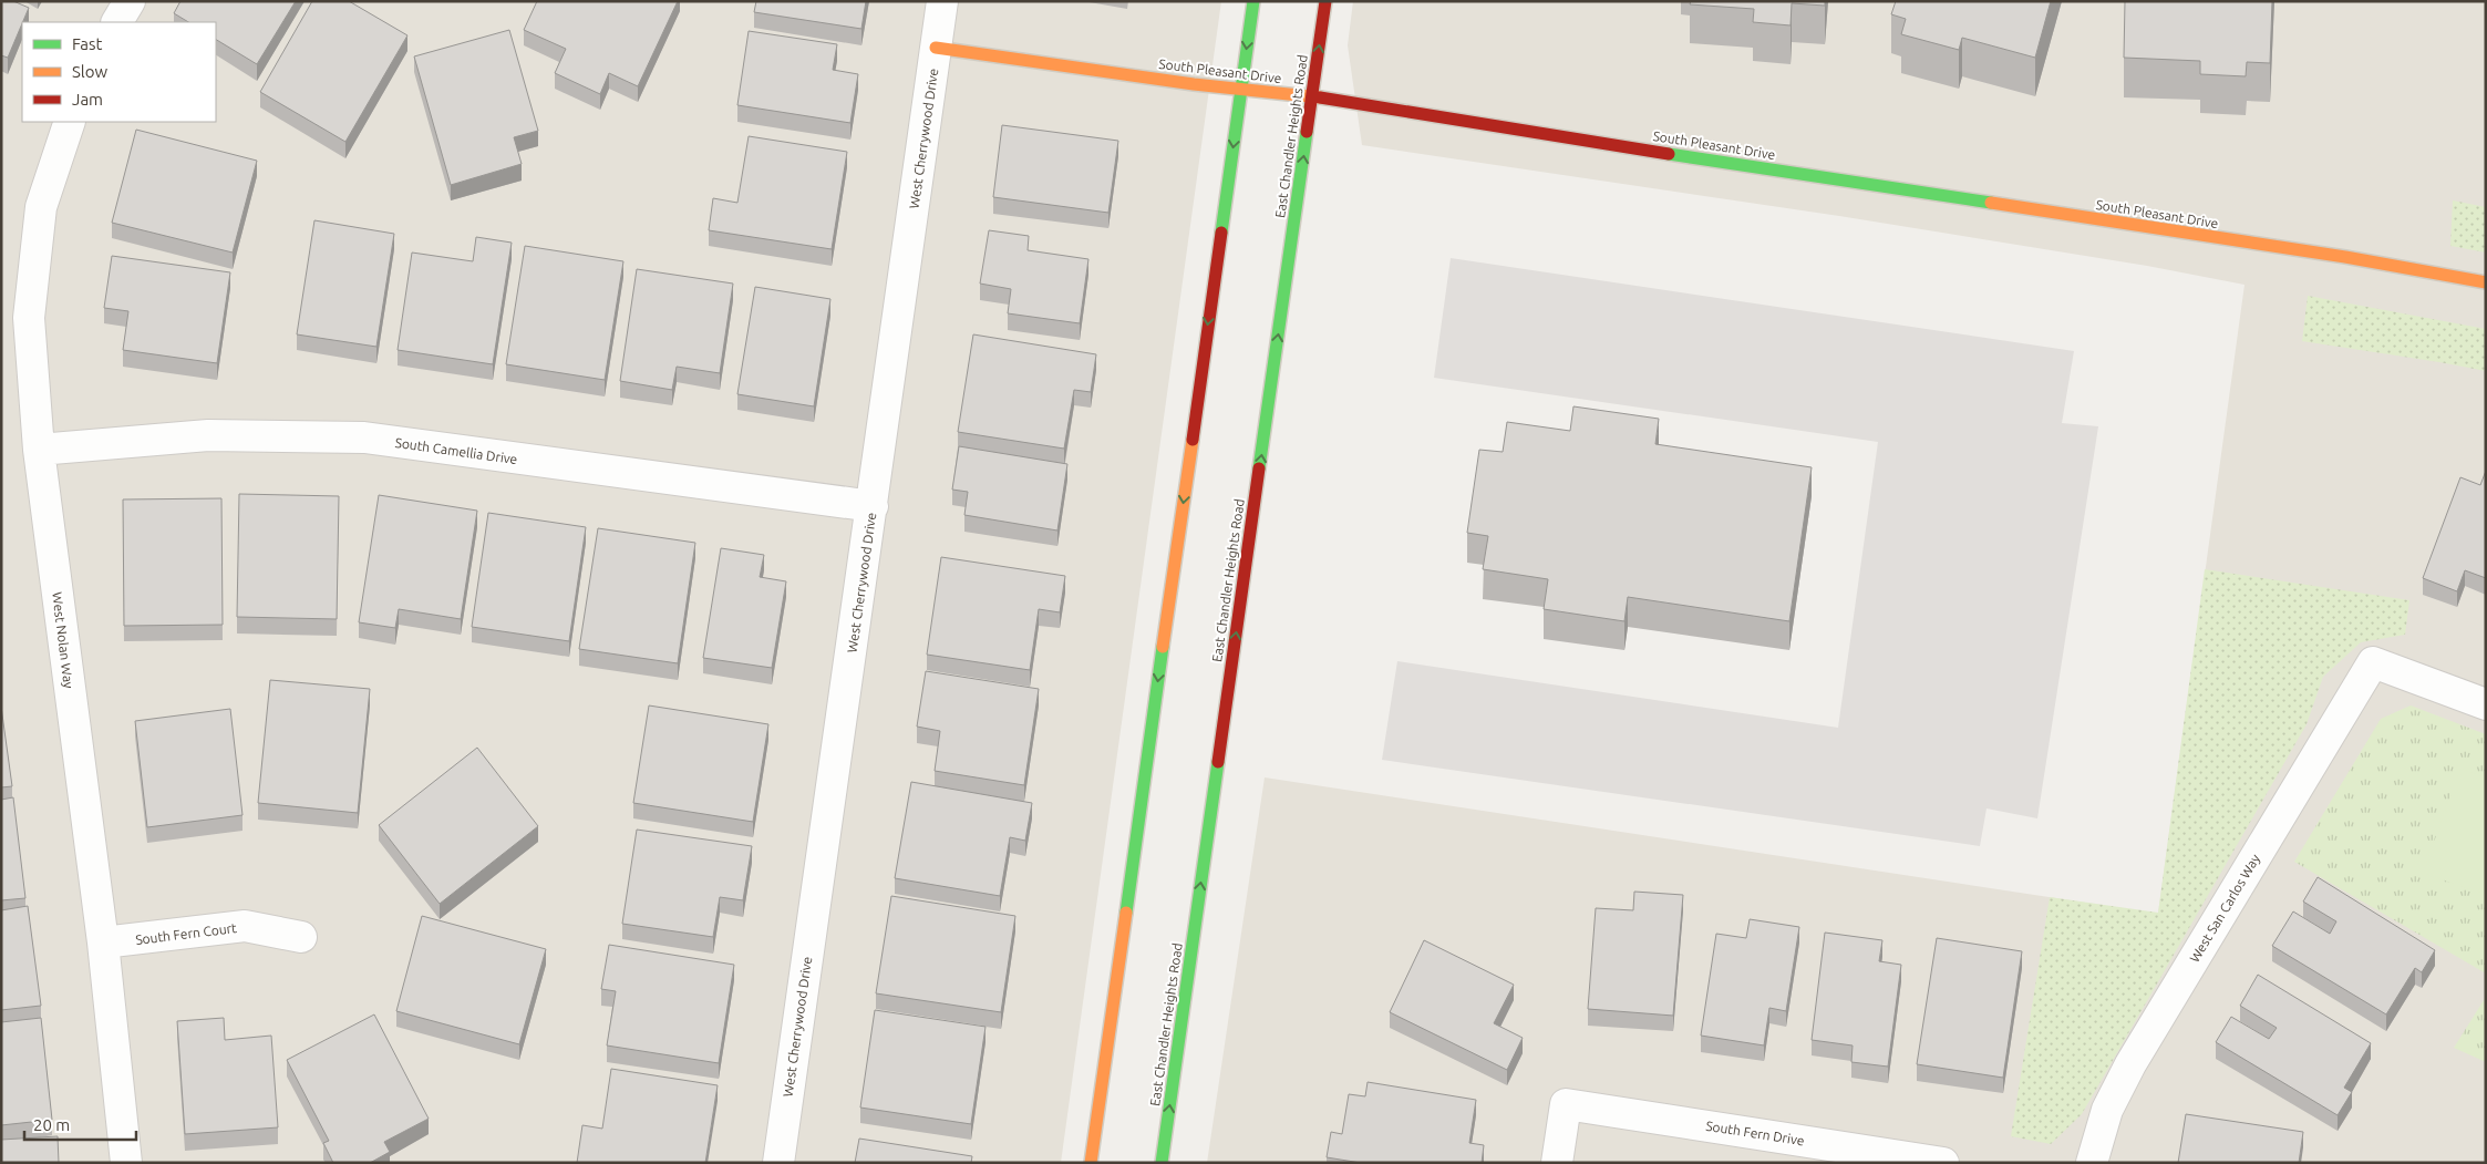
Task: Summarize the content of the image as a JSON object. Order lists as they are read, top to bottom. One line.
{"streets":{"main road":["South Pleasant Drive","East Chandler Heights Road"],"street":["West Cherrywood Drive","South Camellia Drive","West Nolan Way","West San Carlos Way","South Fern Court","South Fern Drive"]},"crossings":[["South Pleasant Drive","East Chandler Heights Road"],["South Pleasant Drive","West Cherrywood Drive"],["West Cherrywood Drive","South Camellia Drive"],["South Camellia Drive","West Nolan Way"],["West Nolan Way","South Fern Court"]],"legend":["Fast","Slow","Jam"],"scale_bar":"20 m"}
